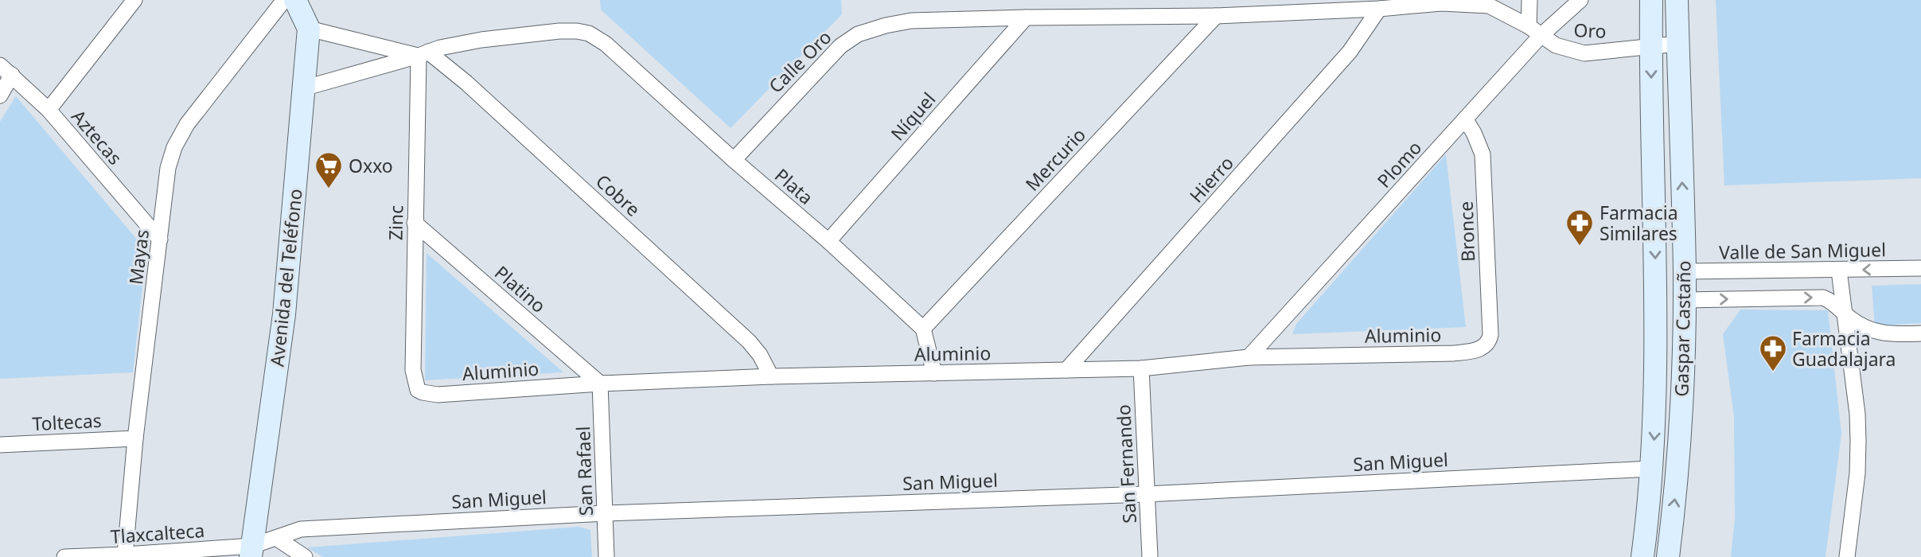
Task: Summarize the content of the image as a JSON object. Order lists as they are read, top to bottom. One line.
{"streets":{"main road":["Avenida del Teléfono","Gaspar Castaño"],"street":["Oro","Calle Oro","Níquel","Aztecas","Mercurio","Plomo","Hierro","Plata","Cobre","Zinc","Bronce","Valle de San Miguel","Mayas","Platino","Aluminio","Toltecas","San Miguel","San Fernando","San Rafael","Tlaxcalteca"]},"crossings":[["Oro","Calle Oro"],["Oro","Níquel"],["Oro","Mercurio"],["Oro","Plomo"],["Oro","Hierro"],["Oro","Gaspar Castaño"],["Calle Oro","Plata"],["Níquel","Plata"],["Aztecas","Mayas"],["Mercurio","Plata"],["Plomo","Bronce"],["Plomo","Aluminio"],["Hierro","Aluminio"],["Plata","Cobre"],["Cobre","Zinc"],["Cobre","Avenida del Teléfono"],["Cobre","Aluminio"],["Zinc","Platino"],["Zinc","Aluminio"],["Bronce","Aluminio"],["Valle de San Miguel","Gaspar Castaño"],["Mayas","Toltecas"],["Mayas","Tlaxcalteca"],["Avenida del Teléfono","San Miguel"],["Avenida del Teléfono","Tlaxcalteca"],["Platino","Aluminio"],["Platino","San Rafael"],["Gaspar Castaño","San Miguel"],["Aluminio","San Fernando"],["Aluminio","San Rafael"],["San Miguel","San Fernando"],["San Miguel","San Rafael"],["San Miguel","Tlaxcalteca"]],"places":{"supermarket":["Oxxo"],"pharmacy":["Farmacia Similares","Farmacia Guadalajara"]}}
